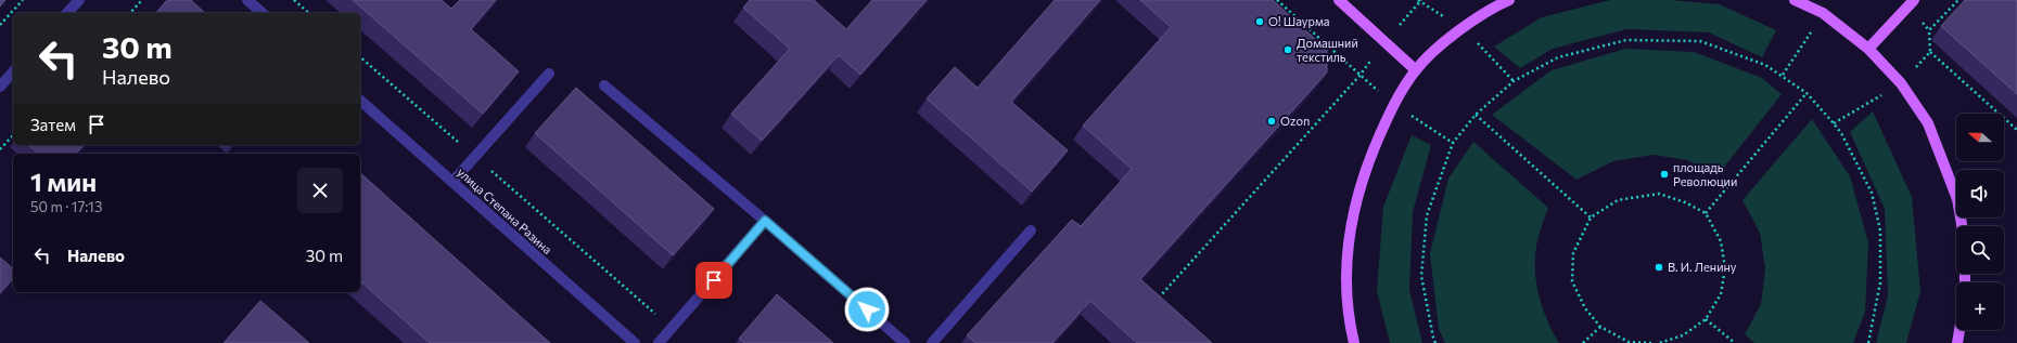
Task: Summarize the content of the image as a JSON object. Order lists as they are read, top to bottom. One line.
{"streets":{"street":["улица Степана Разина"]},"places":["О! Шаурма","Домашний текстиль","Ozon","площадь Революции","В. И. Ленину"],"north":"left","page":{"turn":["30 m","Налево"],"then":"Затем","map_buttons":"+","heading":["1 мин","50 m · 17:13"],"list":[{"name":"Налево","value":"30 m"}]}}
